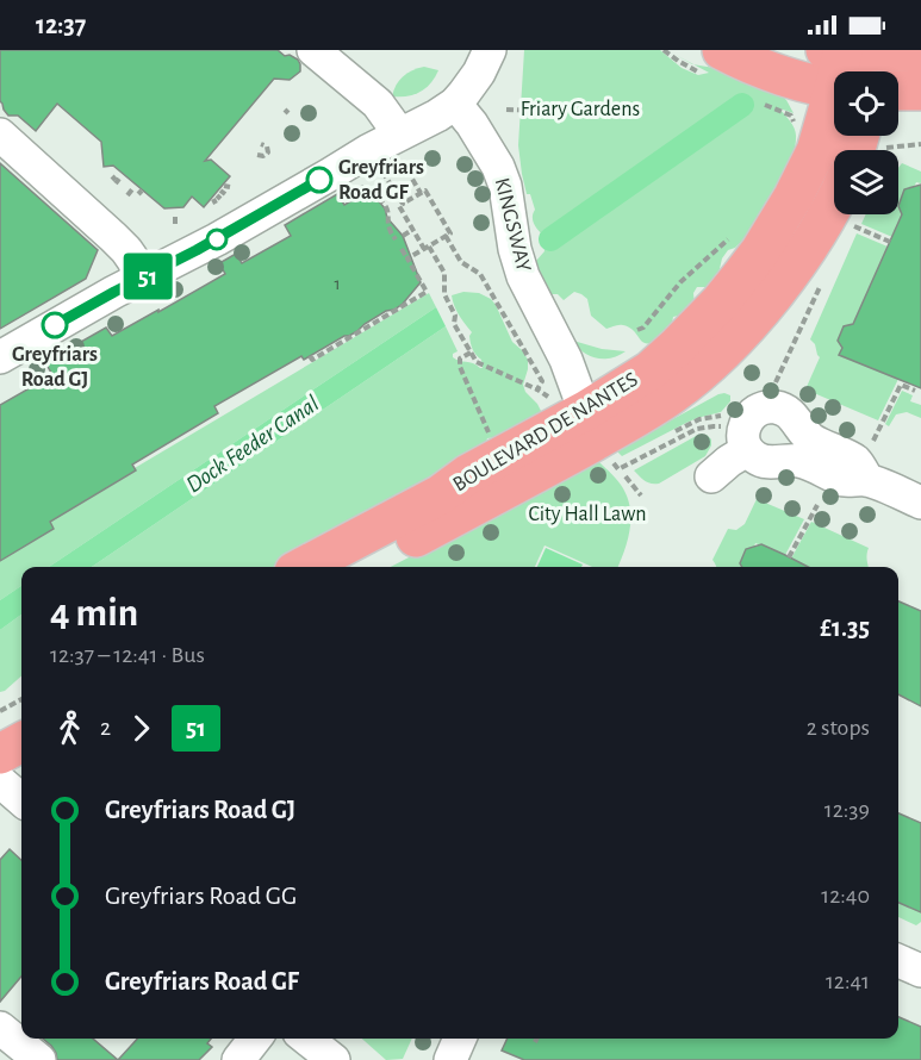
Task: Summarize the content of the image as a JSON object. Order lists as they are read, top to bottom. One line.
{"streets":{"main road":["BOULEVARD DE NANTES"],"street":["KINGSWAY"]},"crossings":[["KINGSWAY","BOULEVARD DE NANTES"]],"water":["Dock Feeder Canal"],"parks":["Friary Gardens","City Hall Lawn"],"places":["Greyfriars Road GF","Greyfriars Road GJ"],"lines":["bus line 51"],"house_numbers":["1"],"page":{"status":"12:37","on_map":"51","heading":["4 min","12:37 – 12:41 · Bus","£1.35"],"legs":["2","51","2 stops"],"list":[{"name":"Greyfriars Road GJ","value":"12:39"},{"name":"Greyfriars Road GG","value":"12:40"},{"name":"Greyfriars Road GF","value":"12:41"}]}}
